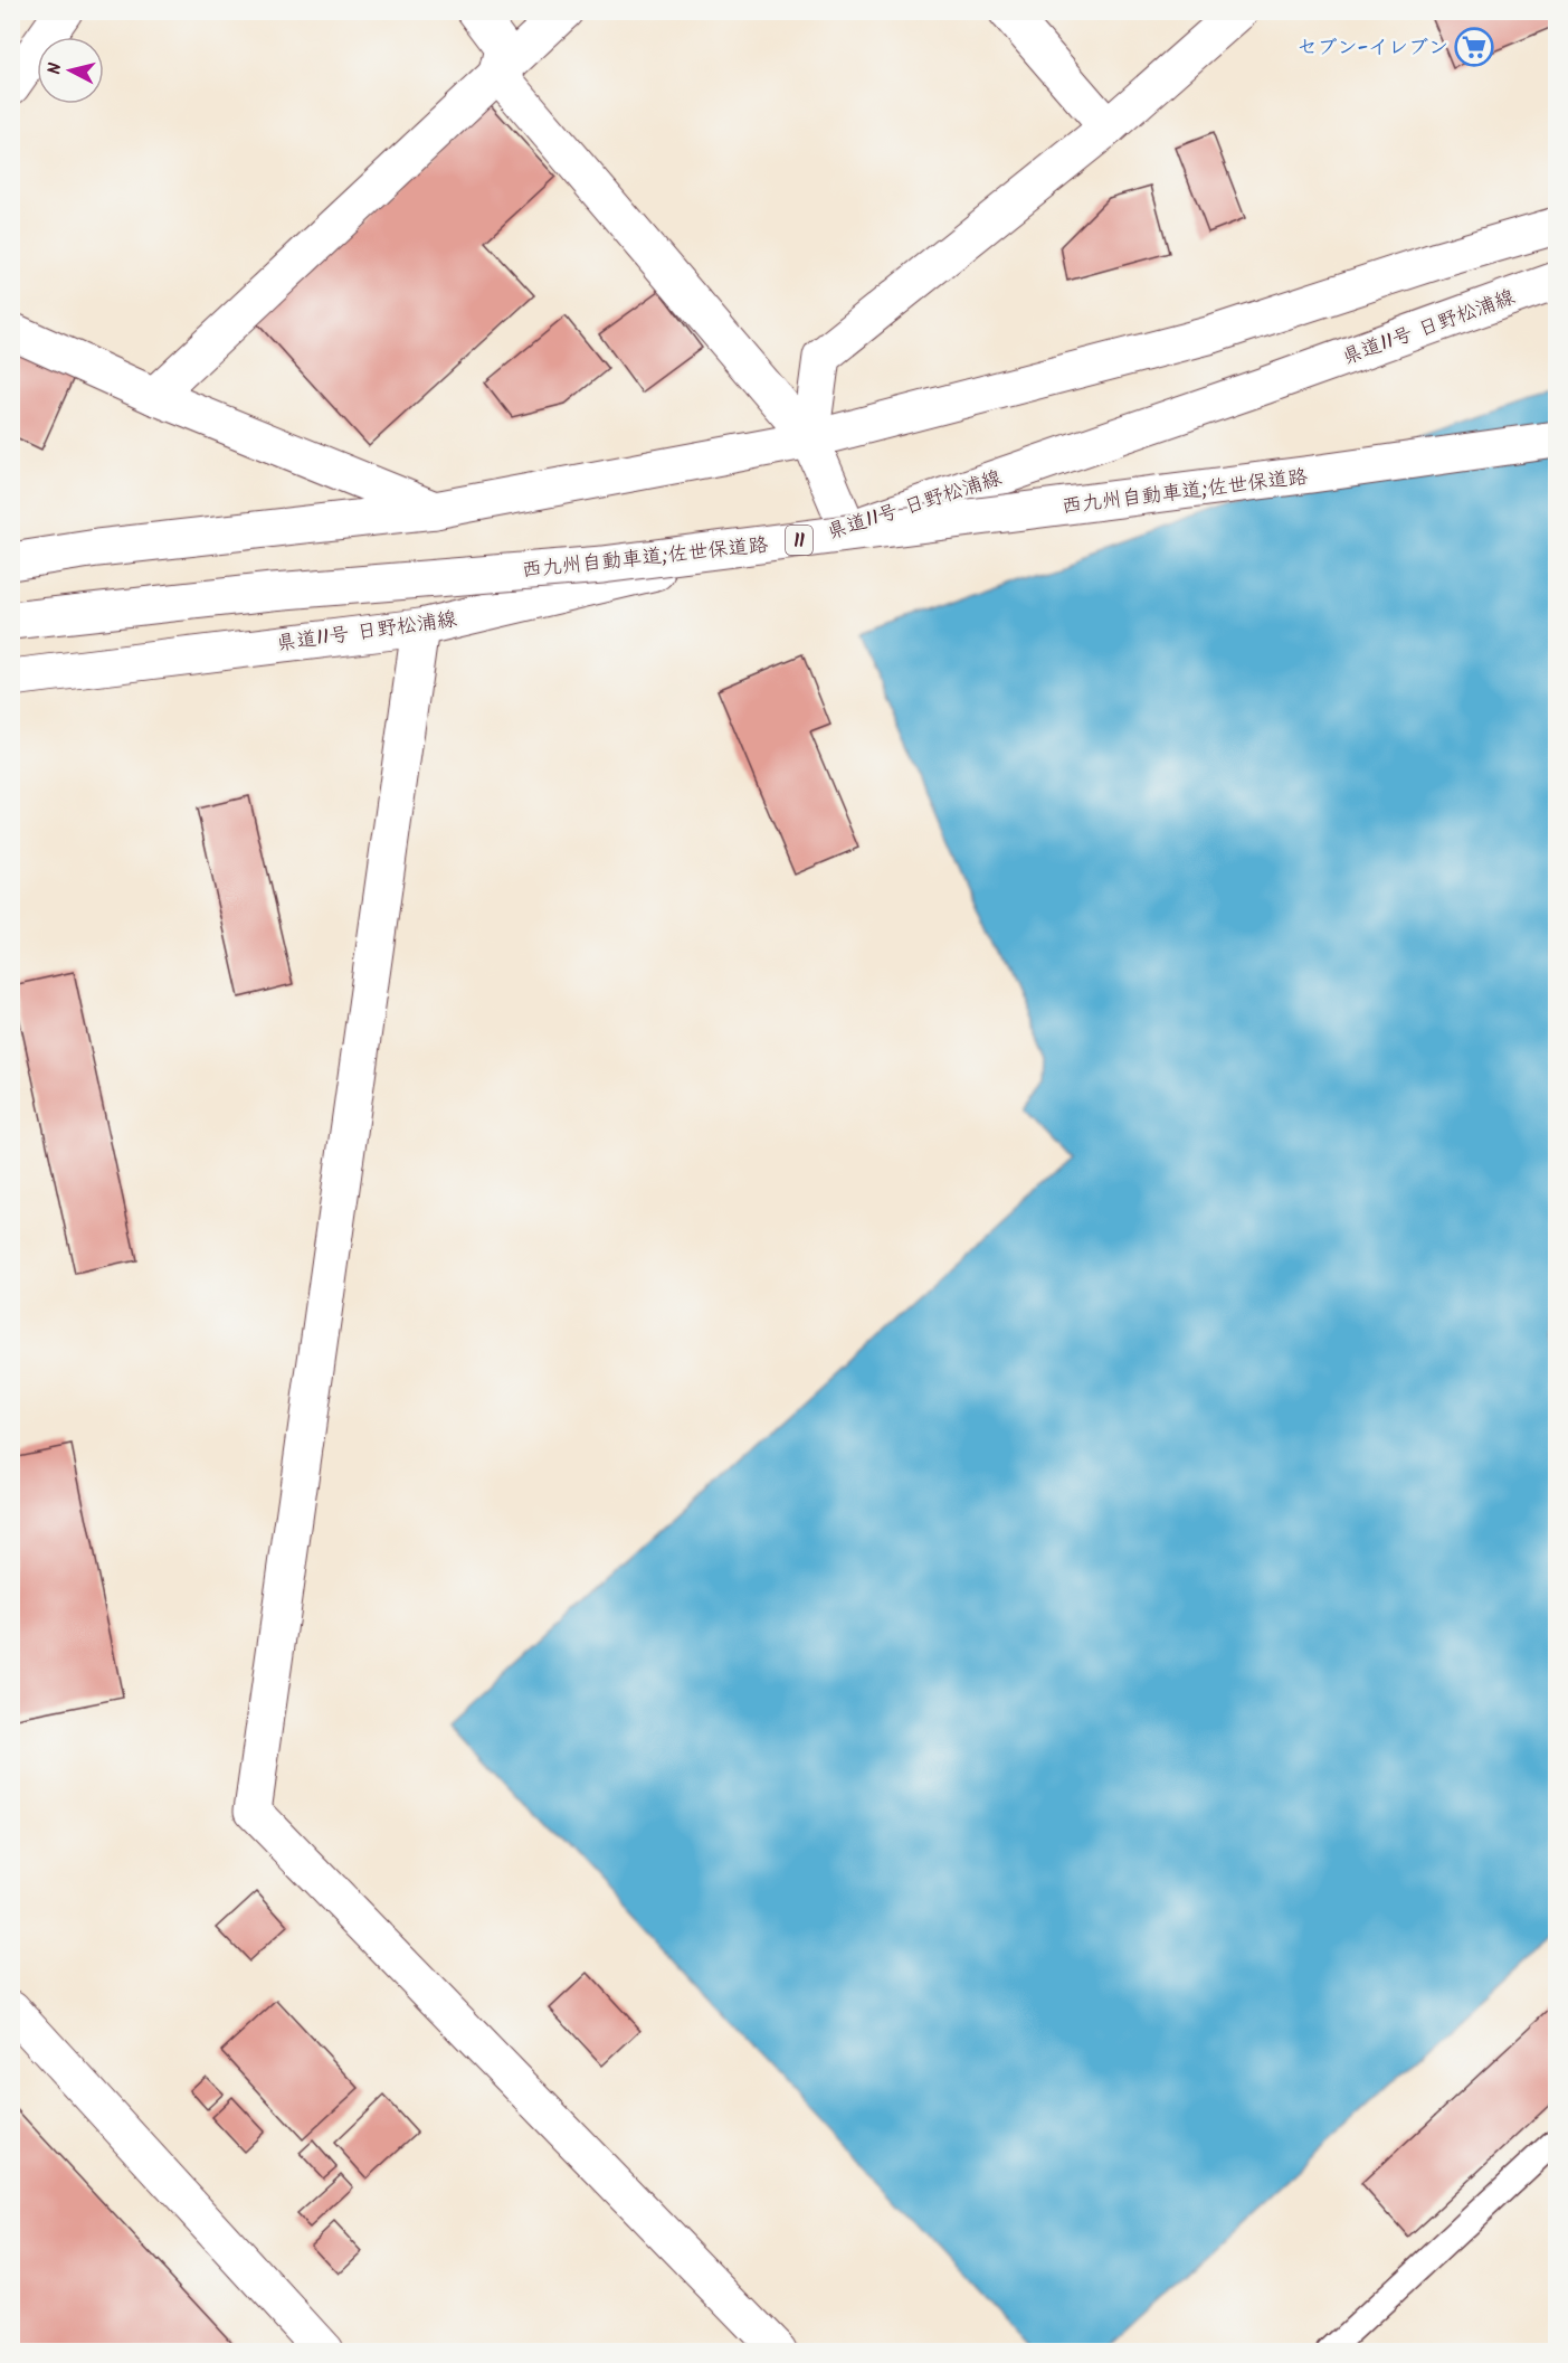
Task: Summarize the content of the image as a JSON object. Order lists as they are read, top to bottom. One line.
{"streets":{"main road":["県道11号 日野松浦線","西九州自動車道;佐世保道路","11"]},"places":{"supermarket":["セブン-イレブン"]},"north":"left"}
